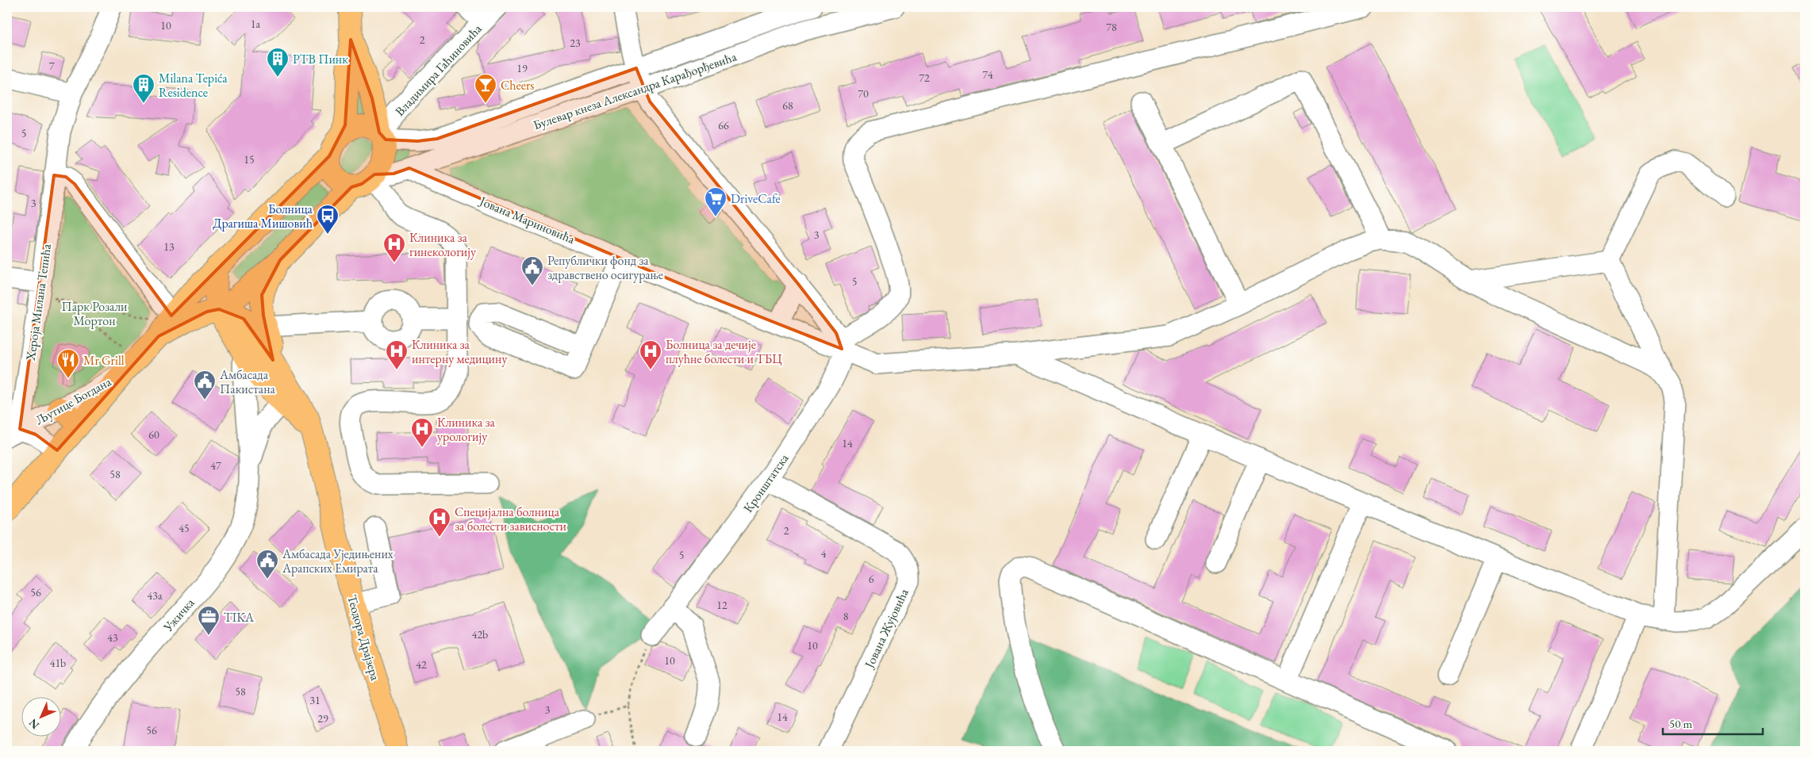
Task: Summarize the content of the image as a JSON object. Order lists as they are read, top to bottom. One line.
{"streets":{"main road":["Теодора Драјзера"],"street":["Владимира Гаћиновића","Булевар кнеза Александра Карађорђевића","Јована Мариновића","Хероја Милана Тепића","Љутице Богдана","Кронштатска","Ужичка","Јована Жујовића"]},"crossings":[["Владимира Гаћиновића","Булевар кнеза Александра Карађорђевића"],["Булевар кнеза Александра Карађорђевића","Јована Мариновића"],["Јована Мариновића","Кронштатска"],["Хероја Милана Тепића","Љутице Богдана"],["Кронштатска","Јована Жујовића"],["Ужичка","Теодора Драјзера"]],"parks":["Парк Розали Мортон"],"places":{"building":["РТВ Пинк","Milana Tepića Residence"],"bar":["Cheers"],"supermarket":["DriveCafe"],"bus stop":["Болница Драгиша Мишовић"],"hospital":["Клиника за гинекологију","Клиника за интерну медицину","Болница за дечије плућне болести и ТБЦ","Клиника за урологију","Специјална болница за болести зависности"],"public building":["Републички фонд за здравствено осигурање","Амбасада Пакистана","Амбасада Уједињених Арапских Емирата"],"restaurant":["Mr Grill"],"office":["TIKA"]},"house_numbers":["1a","10","78","2","23","7","19","74","72","70","68","66","5","15","3","3","13","5","60","14","47","58","45","2","4","5","6","56","43a","12","8","42b","43","10","10","41b","42","58","31","3","14","29","56"],"scale_bar":"50 m","north":"bottom left"}
